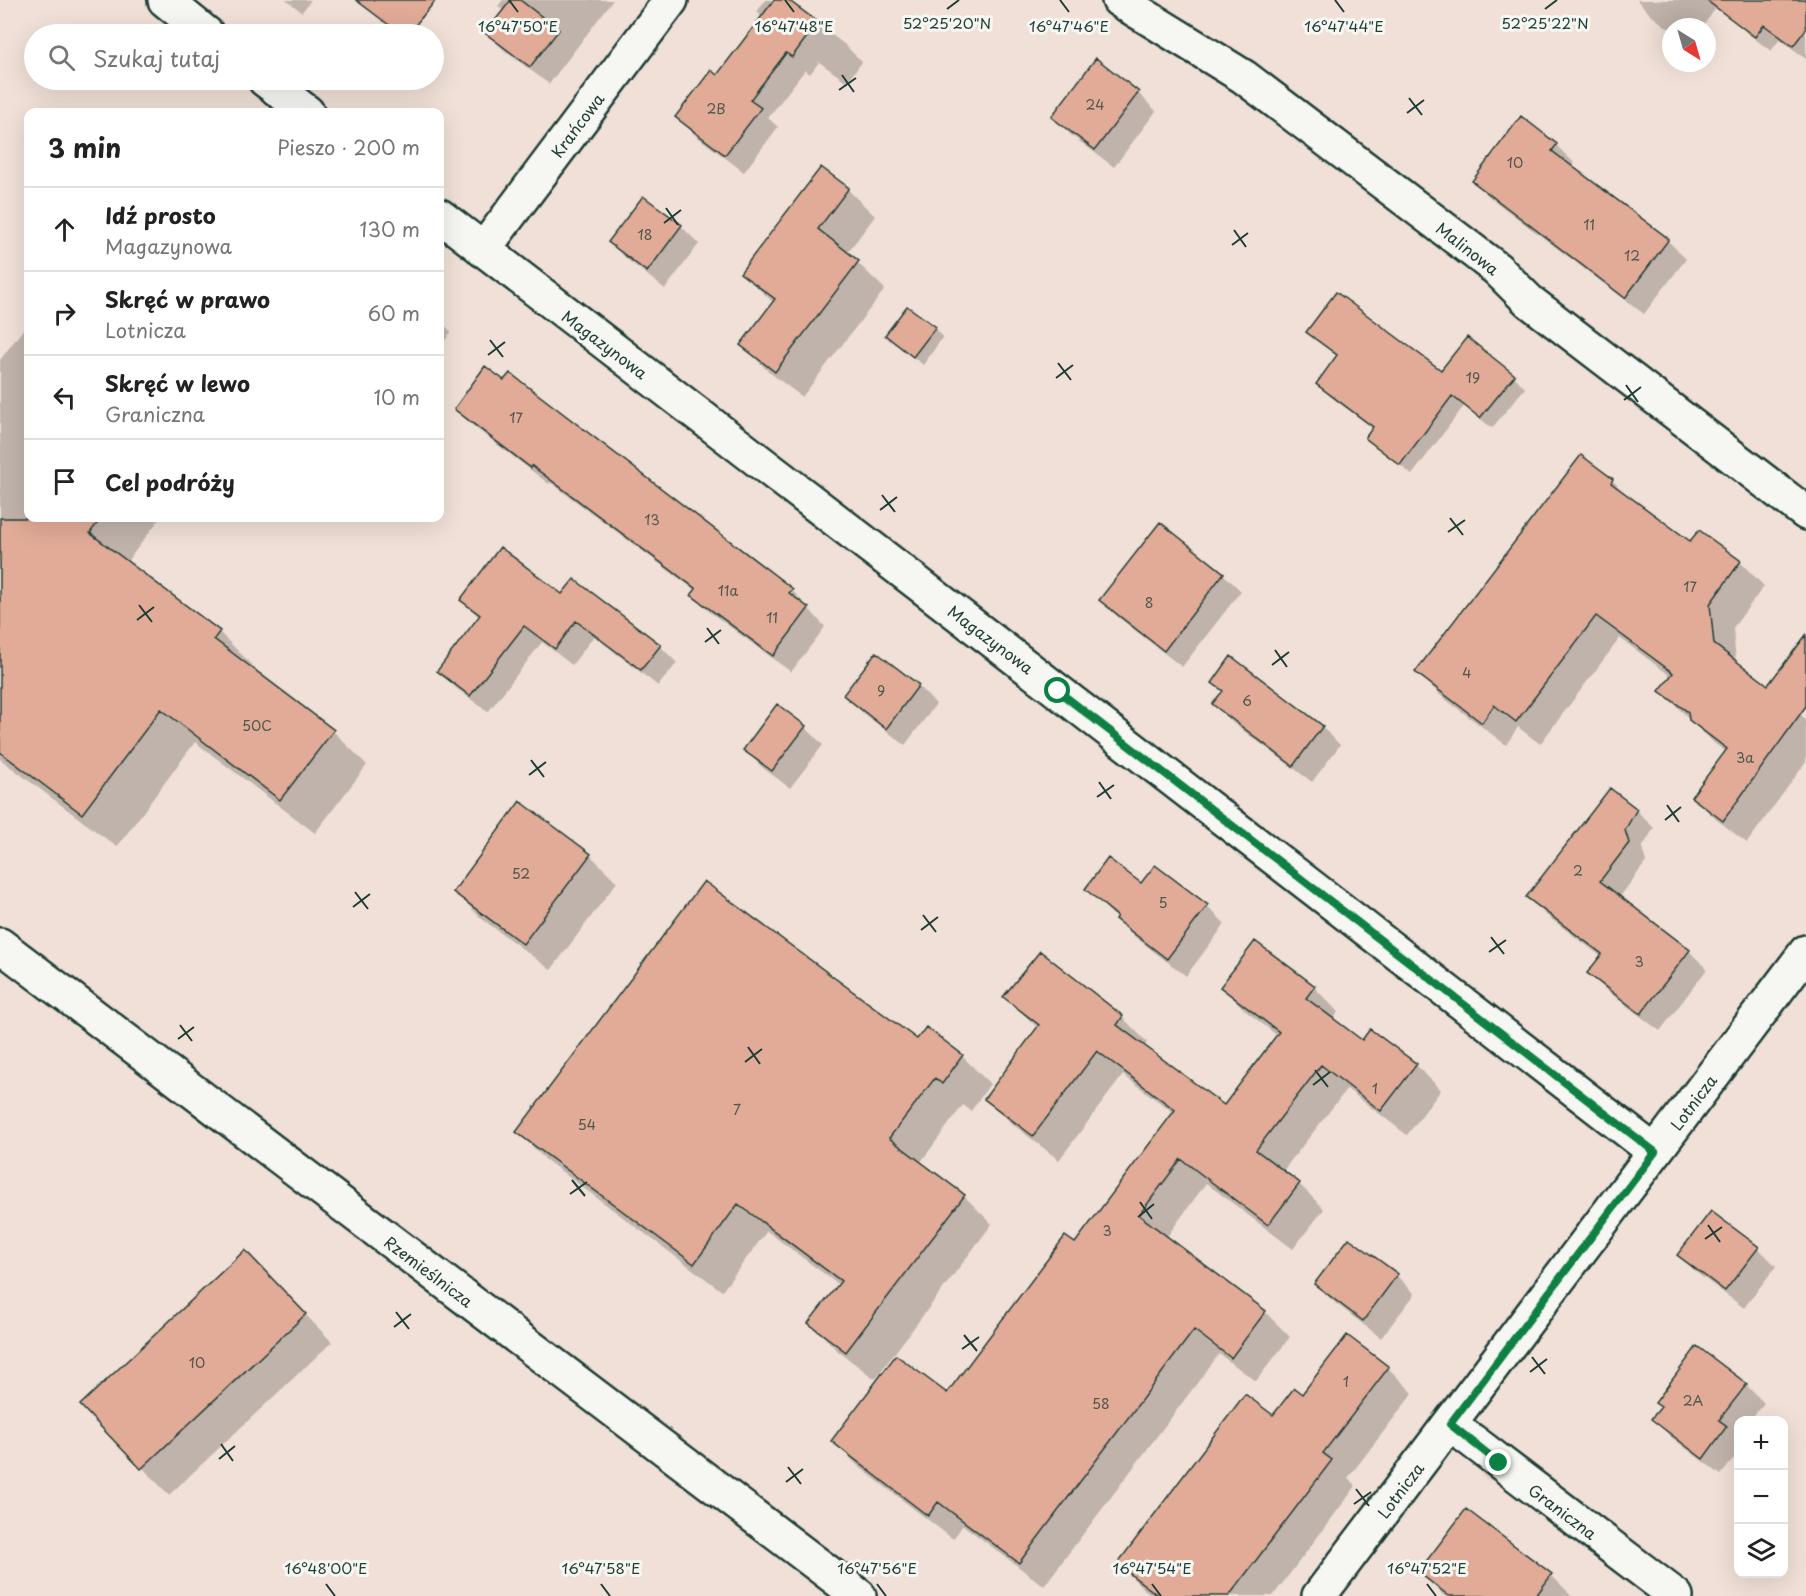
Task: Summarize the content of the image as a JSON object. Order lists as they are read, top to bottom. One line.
{"streets":{"street":["Krańcowa","Malinowa","Magazynowa","Lotnicza","Rzemieślnicza","Graniczna"]},"crossings":[["Krańcowa","Magazynowa"],["Magazynowa","Lotnicza"],["Lotnicza","Graniczna"]],"house_numbers":["24","2B","10","11","18","12","19","17","13","17","11a","8","11","4","9","6","50C","3a","2","52","5","3","1","7","54","3","10","1","2A","58"],"north":"bottom right","page":{"search":"Szukaj tutaj","heading":["3 min","Pieszo · 200 m"],"list":[["Idź prosto","Magazynowa","130 m"],["Skręć w prawo","Lotnicza","60 m"],["Skręć w lewo","Graniczna","10 m"],"Cel podróży"],"map_buttons":["+","−"]},"coordinates":["52°25'20\"N","52°25'22\"N","16°47'50\"E","16°47'48\"E","16°47'44\"E","16°47'46\"E","16°48'00\"E","16°47'58\"E","16°47'56\"E","16°47'54\"E","16°47'52\"E"]}
